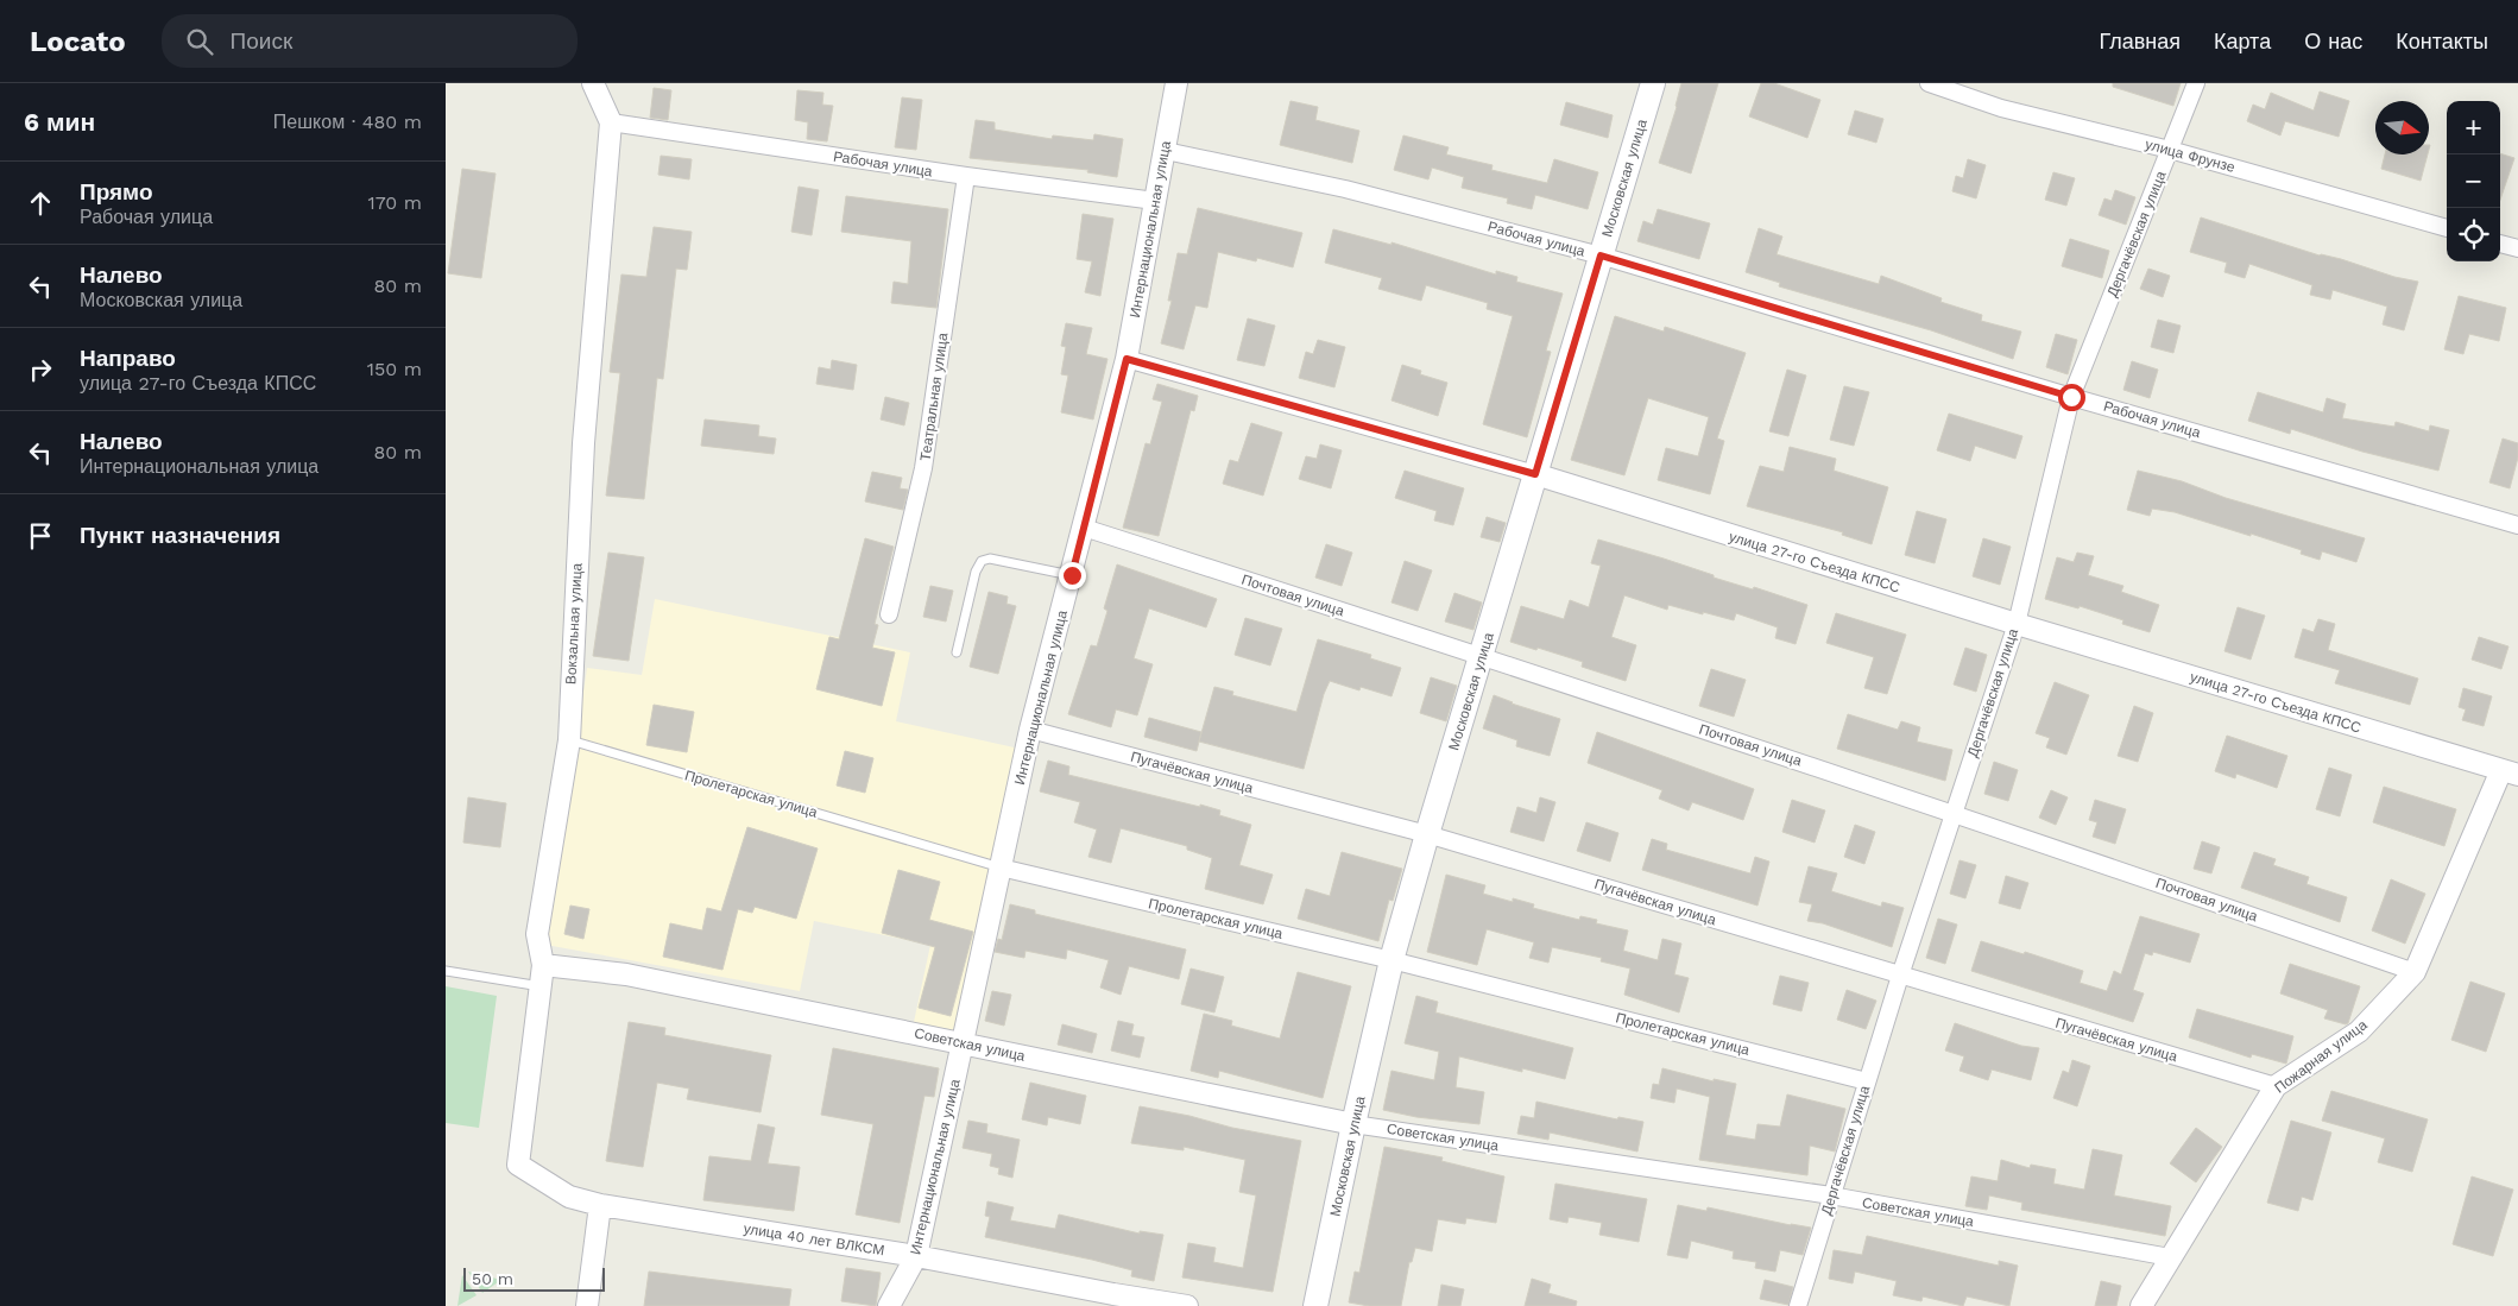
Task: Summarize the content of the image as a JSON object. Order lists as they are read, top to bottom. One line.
{"streets":{"main road":["Московская улица"],"street":["улица Фрунзе","Рабочая улица","Интернациональная улица","Дергачёвская улица","Театральная улица","улица 27-го Съезда КПСС","Почтовая улица","Вокзальная улица","Пугачёвская улица","Пролетарская улица","Советская улица","Пожарная улица","улица 40 лет ВЛКСМ"]},"crossings":[["улица Фрунзе","Дергачёвская улица"],["Рабочая улица","Московская улица"],["Рабочая улица","Интернациональная улица"],["Рабочая улица","Дергачёвская улица"],["Рабочая улица","Театральная улица"],["Рабочая улица","Вокзальная улица"],["Московская улица","улица 27-го Съезда КПСС"],["Московская улица","Почтовая улица"],["Московская улица","Пугачёвская улица"],["Московская улица","Пролетарская улица"],["Московская улица","Советская улица"],["Интернациональная улица","улица 27-го Съезда КПСС"],["Интернациональная улица","Почтовая улица"],["Интернациональная улица","Пугачёвская улица"],["Интернациональная улица","Пролетарская улица"],["Интернациональная улица","Советская улица"],["Интернациональная улица","улица 40 лет ВЛКСМ"],["Дергачёвская улица","улица 27-го Съезда КПСС"],["Дергачёвская улица","Почтовая улица"],["Дергачёвская улица","Пугачёвская улица"],["Дергачёвская улица","Пролетарская улица"],["Дергачёвская улица","Советская улица"],["улица 27-го Съезда КПСС","Пожарная улица"],["Почтовая улица","Пожарная улица"],["Вокзальная улица","Пролетарская улица"],["Вокзальная улица","Советская улица"],["Вокзальная улица","улица 40 лет ВЛКСМ"],["Пугачёвская улица","Пожарная улица"],["Советская улица","Пожарная улица"]],"scale_bar":"50 m","north":"right","page":{"header":"Locato","search":"Поиск","nav":["Главная","Карта","О нас","Контакты"],"heading":["6 мин","Пешком · 480 m"],"map_buttons":["+","−"],"list":[["Прямо","Рабочая улица","170 m"],["Налево","Московская улица","80 m"],["Направо","улица 27-го Съезда КПСС","150 m"],["Налево","Интернациональная улица","80 m"],"Пункт назначения"],"scale":"50 m"}}
